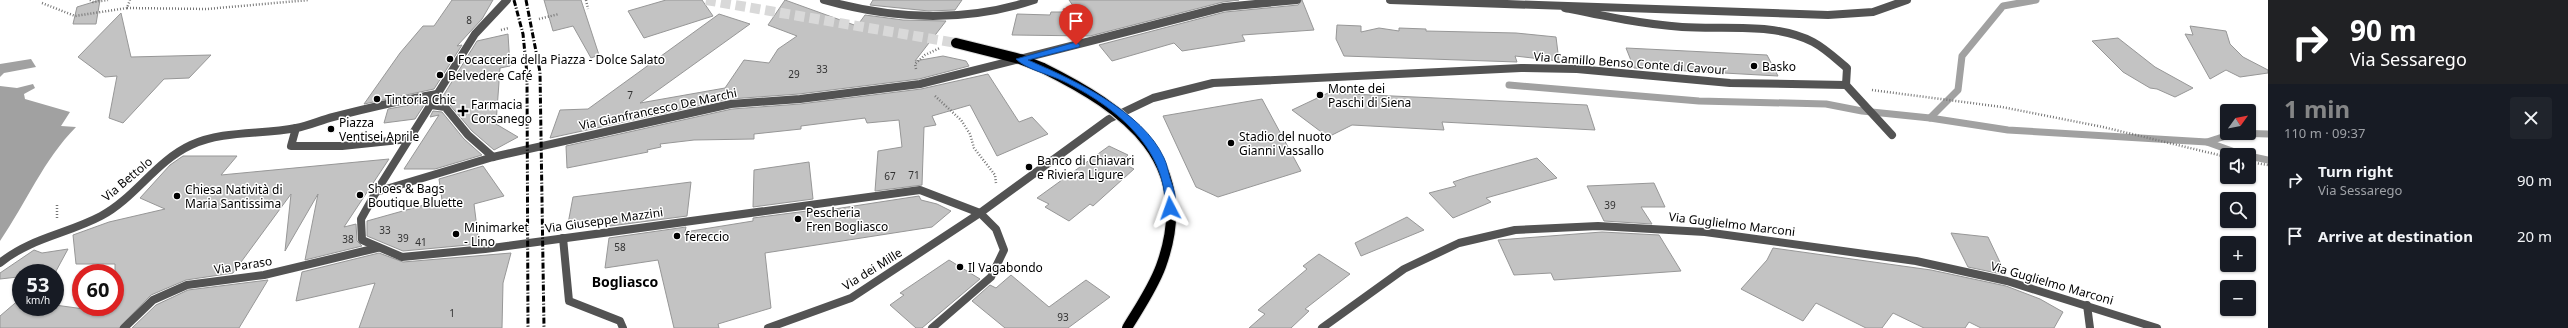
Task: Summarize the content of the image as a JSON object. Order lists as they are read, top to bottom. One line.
{"streets":{"street":["Via Camillo Benso Conte di Cavour","Via Gianfrancesco De Marchi","Via Bettolo","Via Giuseppe Mazzini","Via Guglielmo Marconi","Via Paraso","Via dei Mille"]},"crossings":[["Via Camillo Benso Conte di Cavour","Via Giuseppe Mazzini"],["Via Camillo Benso Conte di Cavour","Via dei Mille"],["Via Gianfrancesco De Marchi","Via Giuseppe Mazzini"],["Via Giuseppe Mazzini","Via Paraso"],["Via Giuseppe Mazzini","Via dei Mille"]],"districts":["Bogliasco"],"places":{"other":["Focacceria della Piazza - Dolce Salato","Basko","Belvedere Café","Monte dei Paschi di Siena","Tintoria Chic","Piazza Ventisei Aprile","Stadio del nuoto Gianni Vassallo","Banco di Chiavari e Riviera Ligure","Shoes & Bags Boutique Bluette","Chiesa Natività di Maria Santissima","Pescheria Fren Bogliasco","Minimarket - Lino","fereccio","Il Vagabondo"],"health":["Farmacia Corsanego"]},"house_numbers":["8","33","29","7","71","67","39","33","39","38","41","58","1","93"],"north":"top right","page":{"turn":["90 m","Via Sessarego"],"heading":["1 min","110 m · 09:37"],"map_buttons":["+","−"],"list":[{"name":"Turn right","note":"Via Sessarego","value":"90 m"},{"name":"Arrive at destination","value":"20 m"}],"speed":"53 km/h","limit":"60"}}
